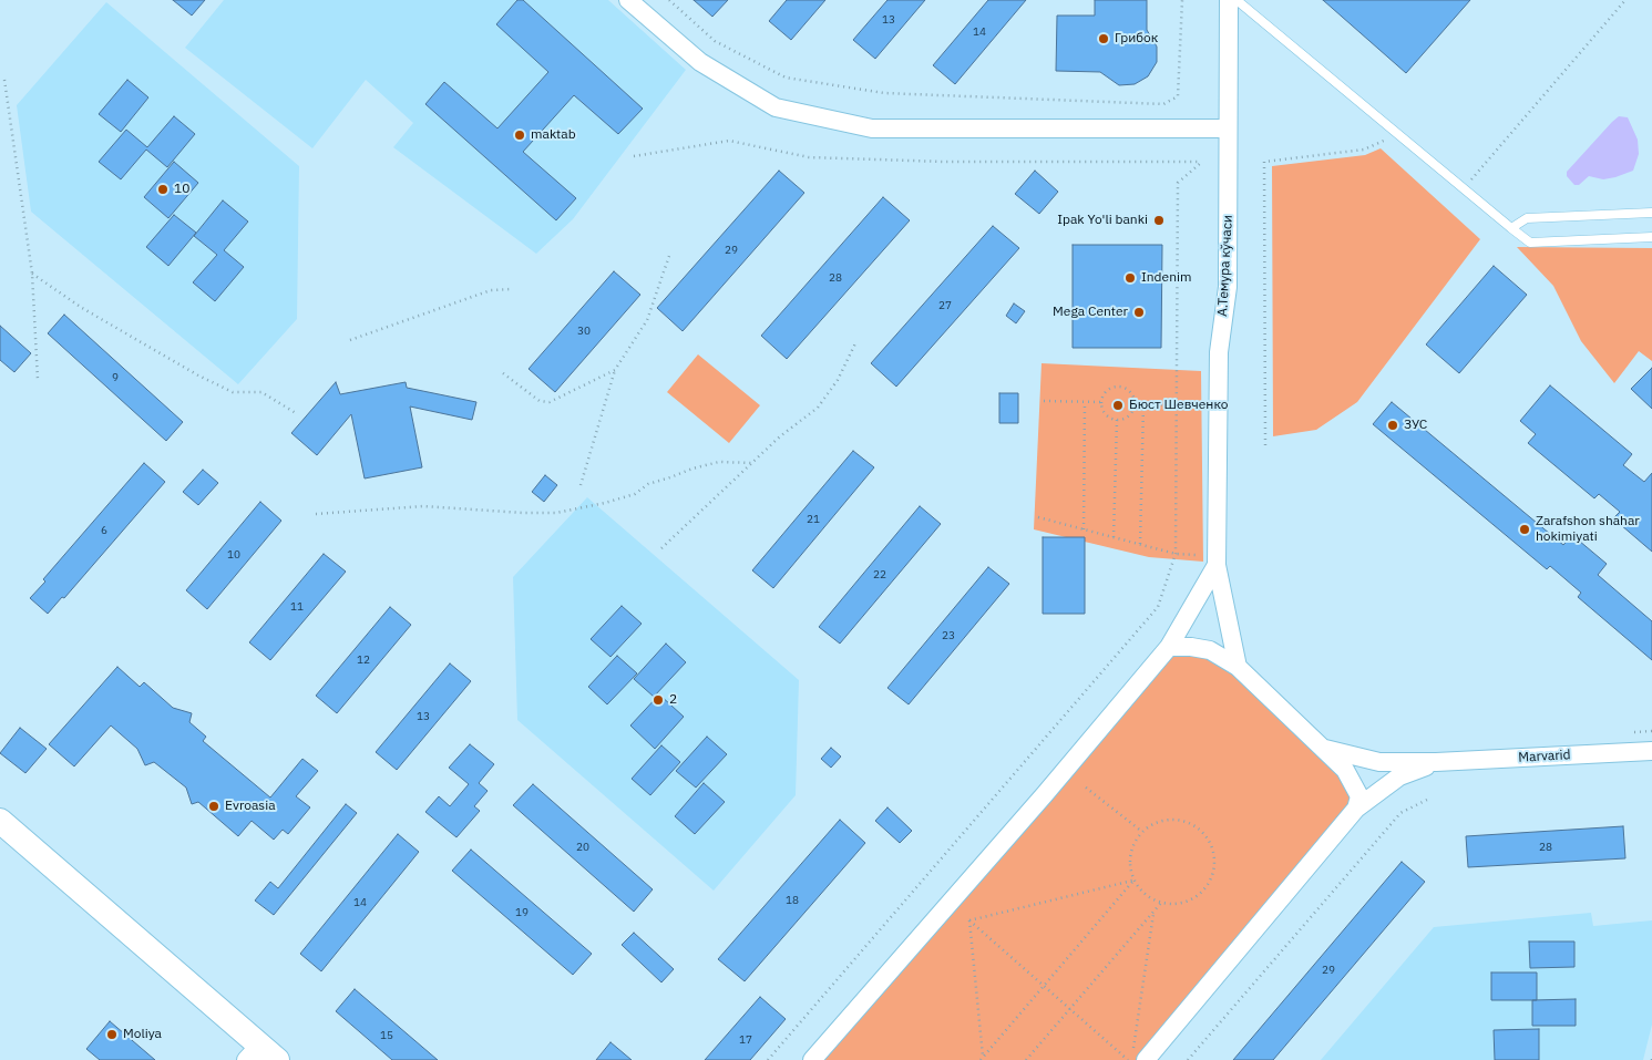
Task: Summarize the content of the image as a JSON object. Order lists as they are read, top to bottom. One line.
{"streets":{"street":["А.Темура кўчаси","Marvarid"]},"places":["Грибок","maktab","10","Ipak Yo'li banki","Indenim","Mega Center","Бюст Шевченко","ЗУС","Zarafshon shahar hokimiyati","2","Evroasia","Moliya"],"house_numbers":["13","14","29","28","27","30","9","21","6","10","22","11","23","12","13","20","28","18","14","19","29","15","17"]}
